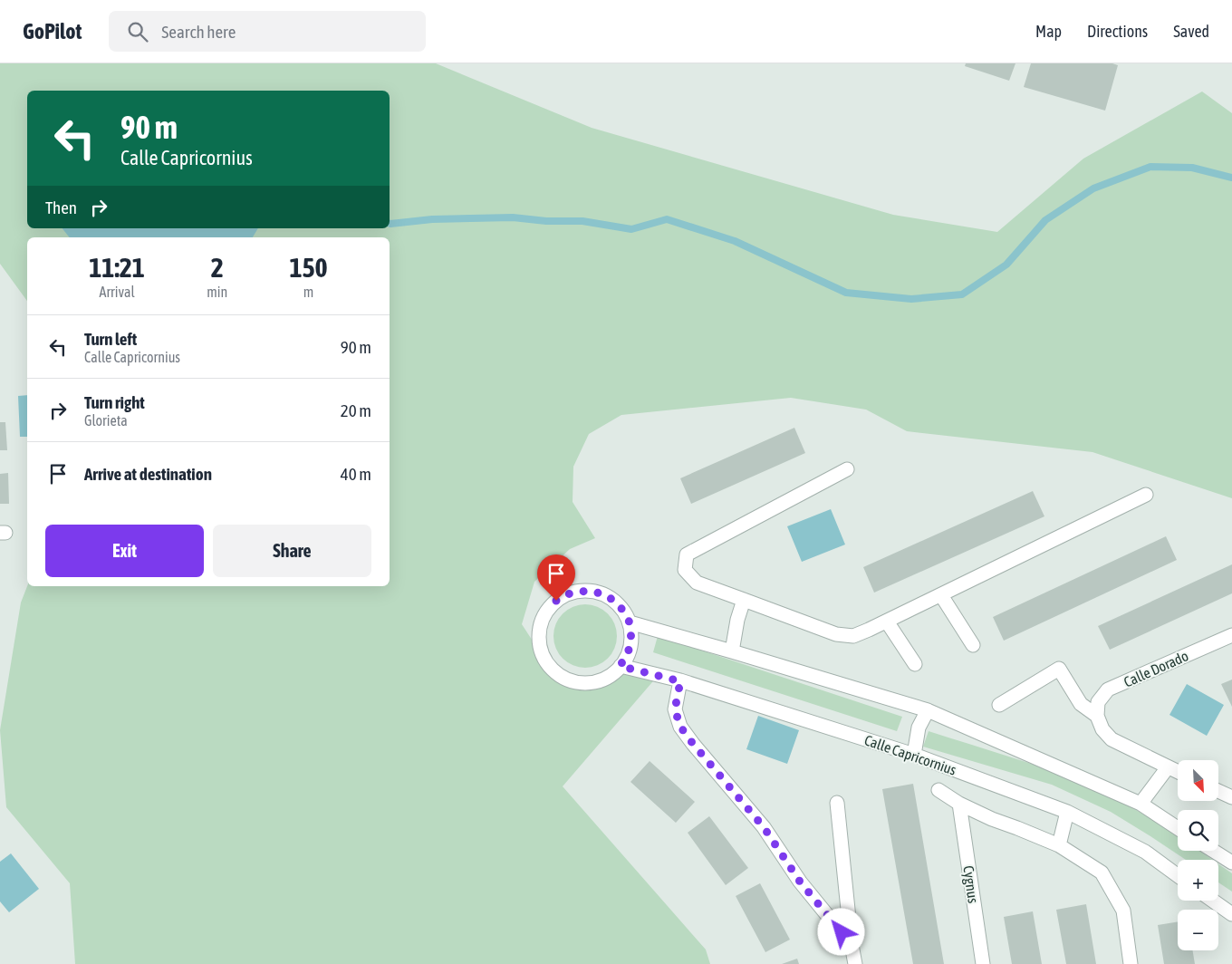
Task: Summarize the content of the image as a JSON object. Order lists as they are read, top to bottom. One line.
{"streets":{"street":["Calle Dorado","Calle Capricornius","Cygnus"]},"north":"bottom right","page":{"header":"GoPilot","search":"Search here","nav":["Map","Directions","Saved"],"turn":["90 m","Calle Capricornius"],"then":"Then","eta":["11:21","Arrival","2","min","150","m"],"list":[{"name":"Turn left","note":"Calle Capricornius","value":"90 m"},{"name":"Turn right","note":"Glorieta","value":"20 m"},{"name":"Arrive at destination","value":"40 m"}],"buttons":["Exit","Share"],"map_buttons":["+","−"]}}
